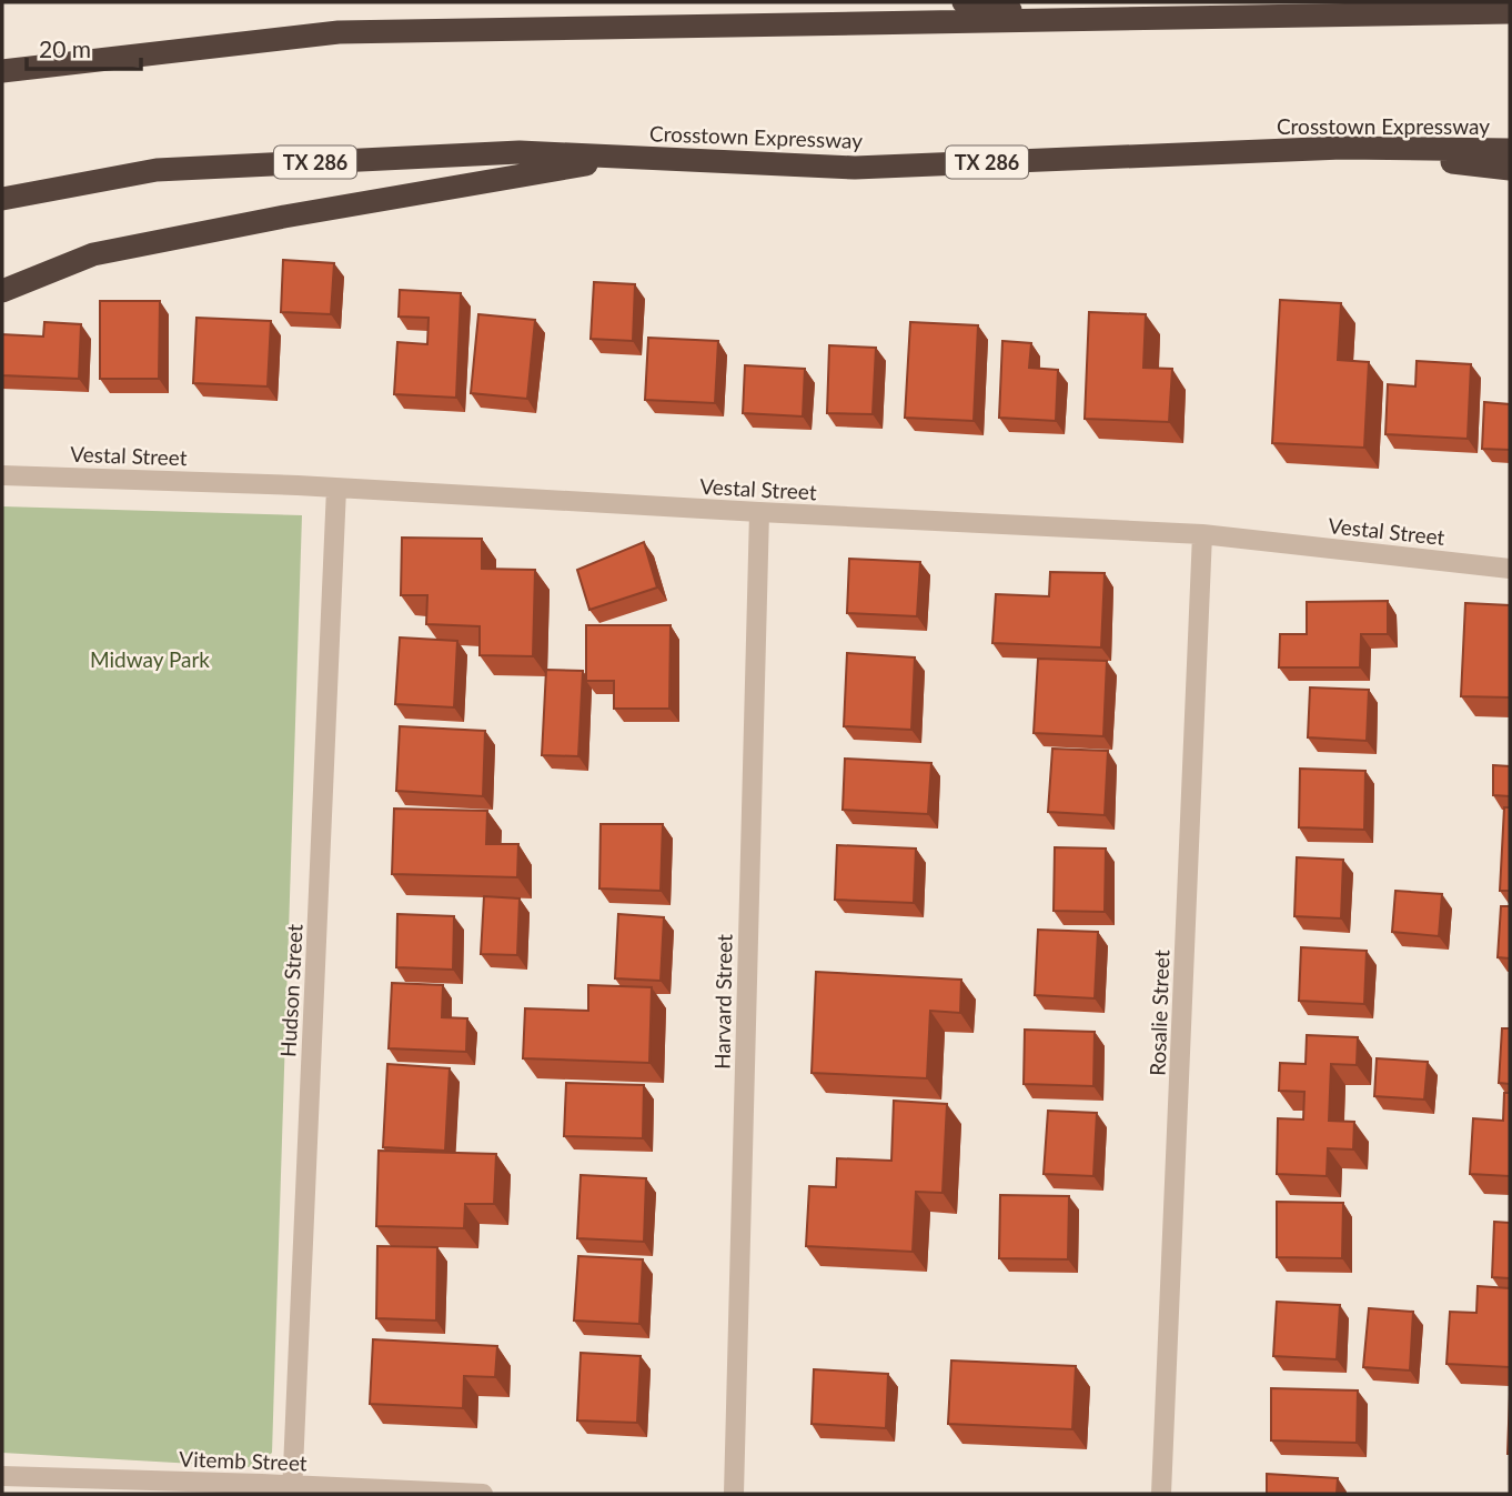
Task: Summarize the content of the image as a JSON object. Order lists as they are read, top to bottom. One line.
{"streets":{"highway":["Crosstown Expressway","TX 286"],"street":["Vestal Street","Hudson Street","Harvard Street","Rosalie Street","Vitemb Street"]},"crossings":[["Vestal Street","Hudson Street"],["Vestal Street","Harvard Street"],["Vestal Street","Rosalie Street"],["Hudson Street","Vitemb Street"]],"parks":["Midway Park"],"scale_bar":"20 m"}
